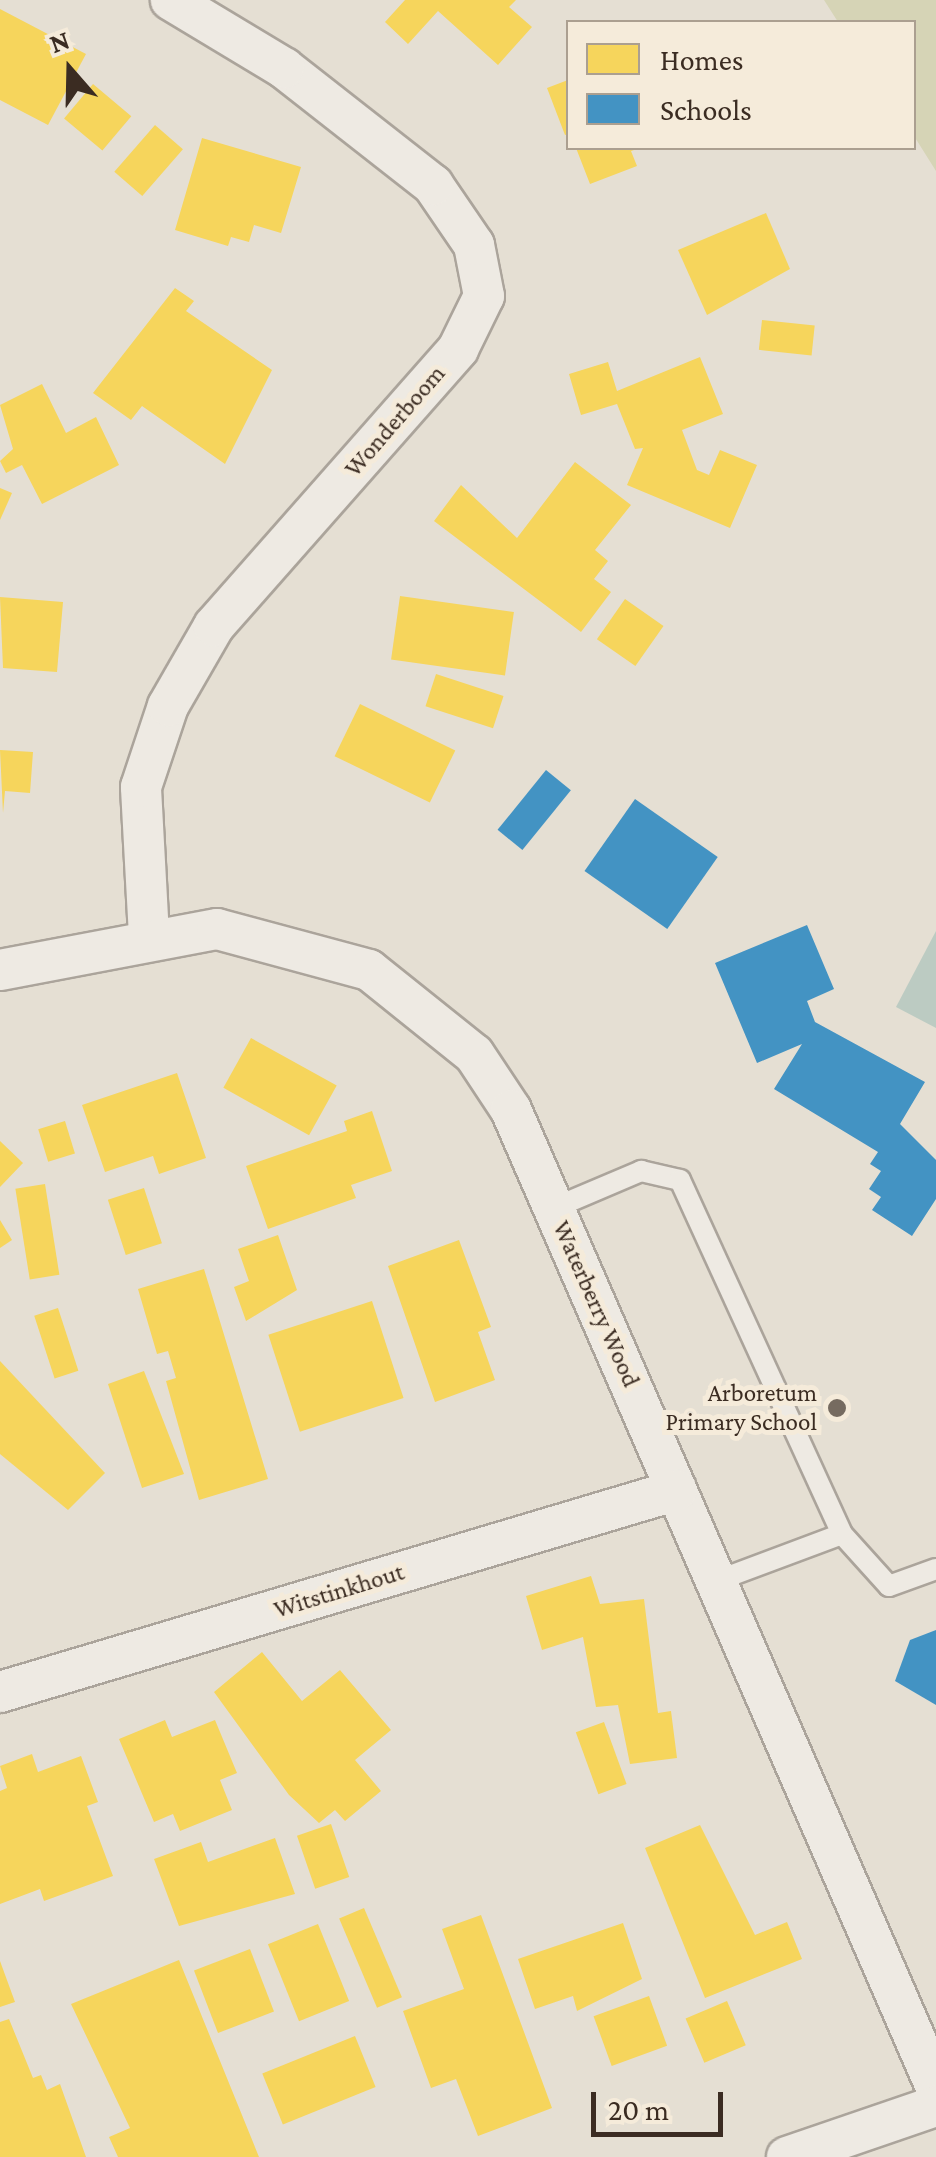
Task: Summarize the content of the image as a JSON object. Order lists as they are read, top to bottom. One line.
{"streets":{"street":["Wonderboom","Waterberry Wood","Witstinkhout"]},"crossings":[["Wonderboom","Waterberry Wood"],["Waterberry Wood","Witstinkhout"]],"places":["Arboretum Primary School"],"legend":["Homes","Schools"],"scale_bar":"20 m","north":"top"}
